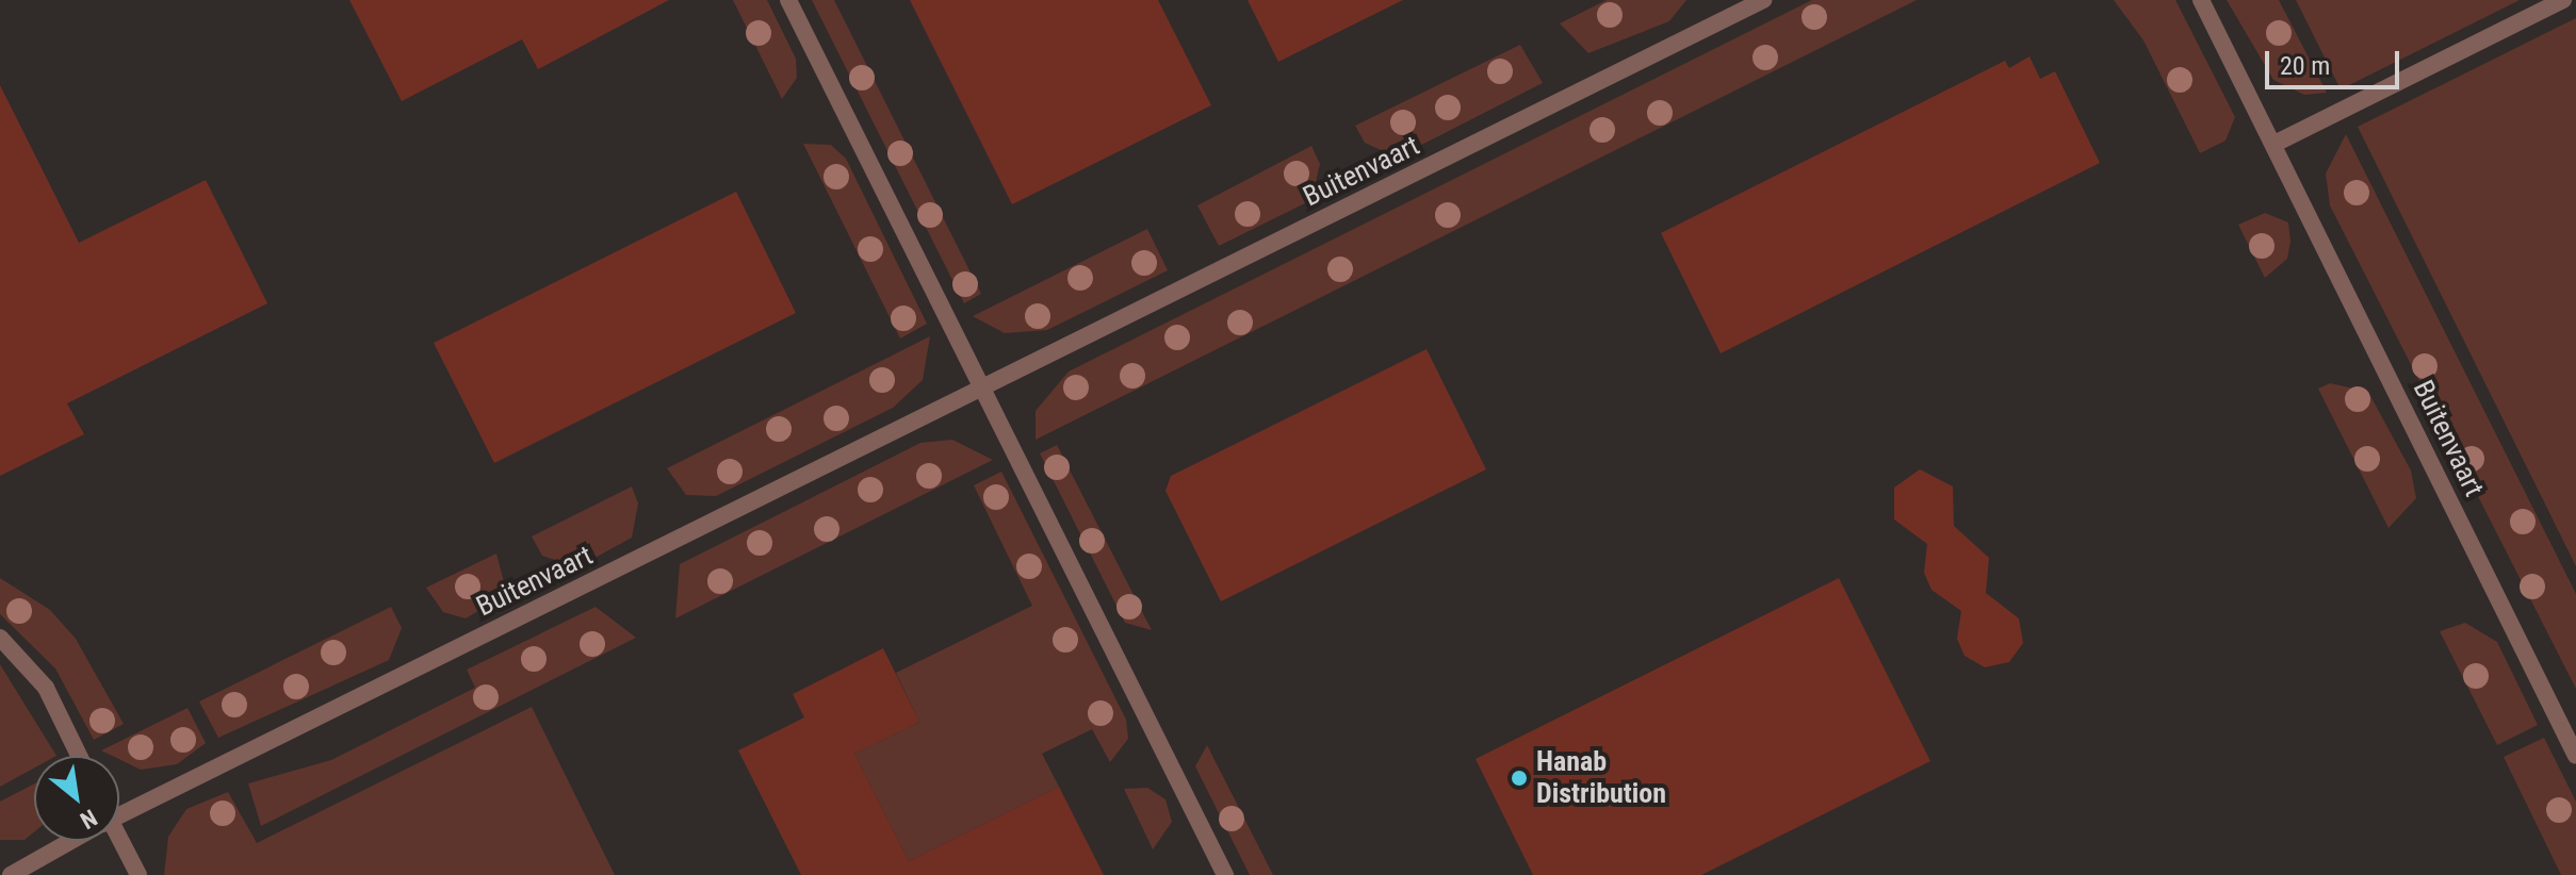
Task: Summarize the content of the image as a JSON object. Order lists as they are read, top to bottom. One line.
{"streets":{"street":["Buitenvaart"]},"places":["Hanab Distribution"],"scale_bar":"20 m","north":"bottom right"}
